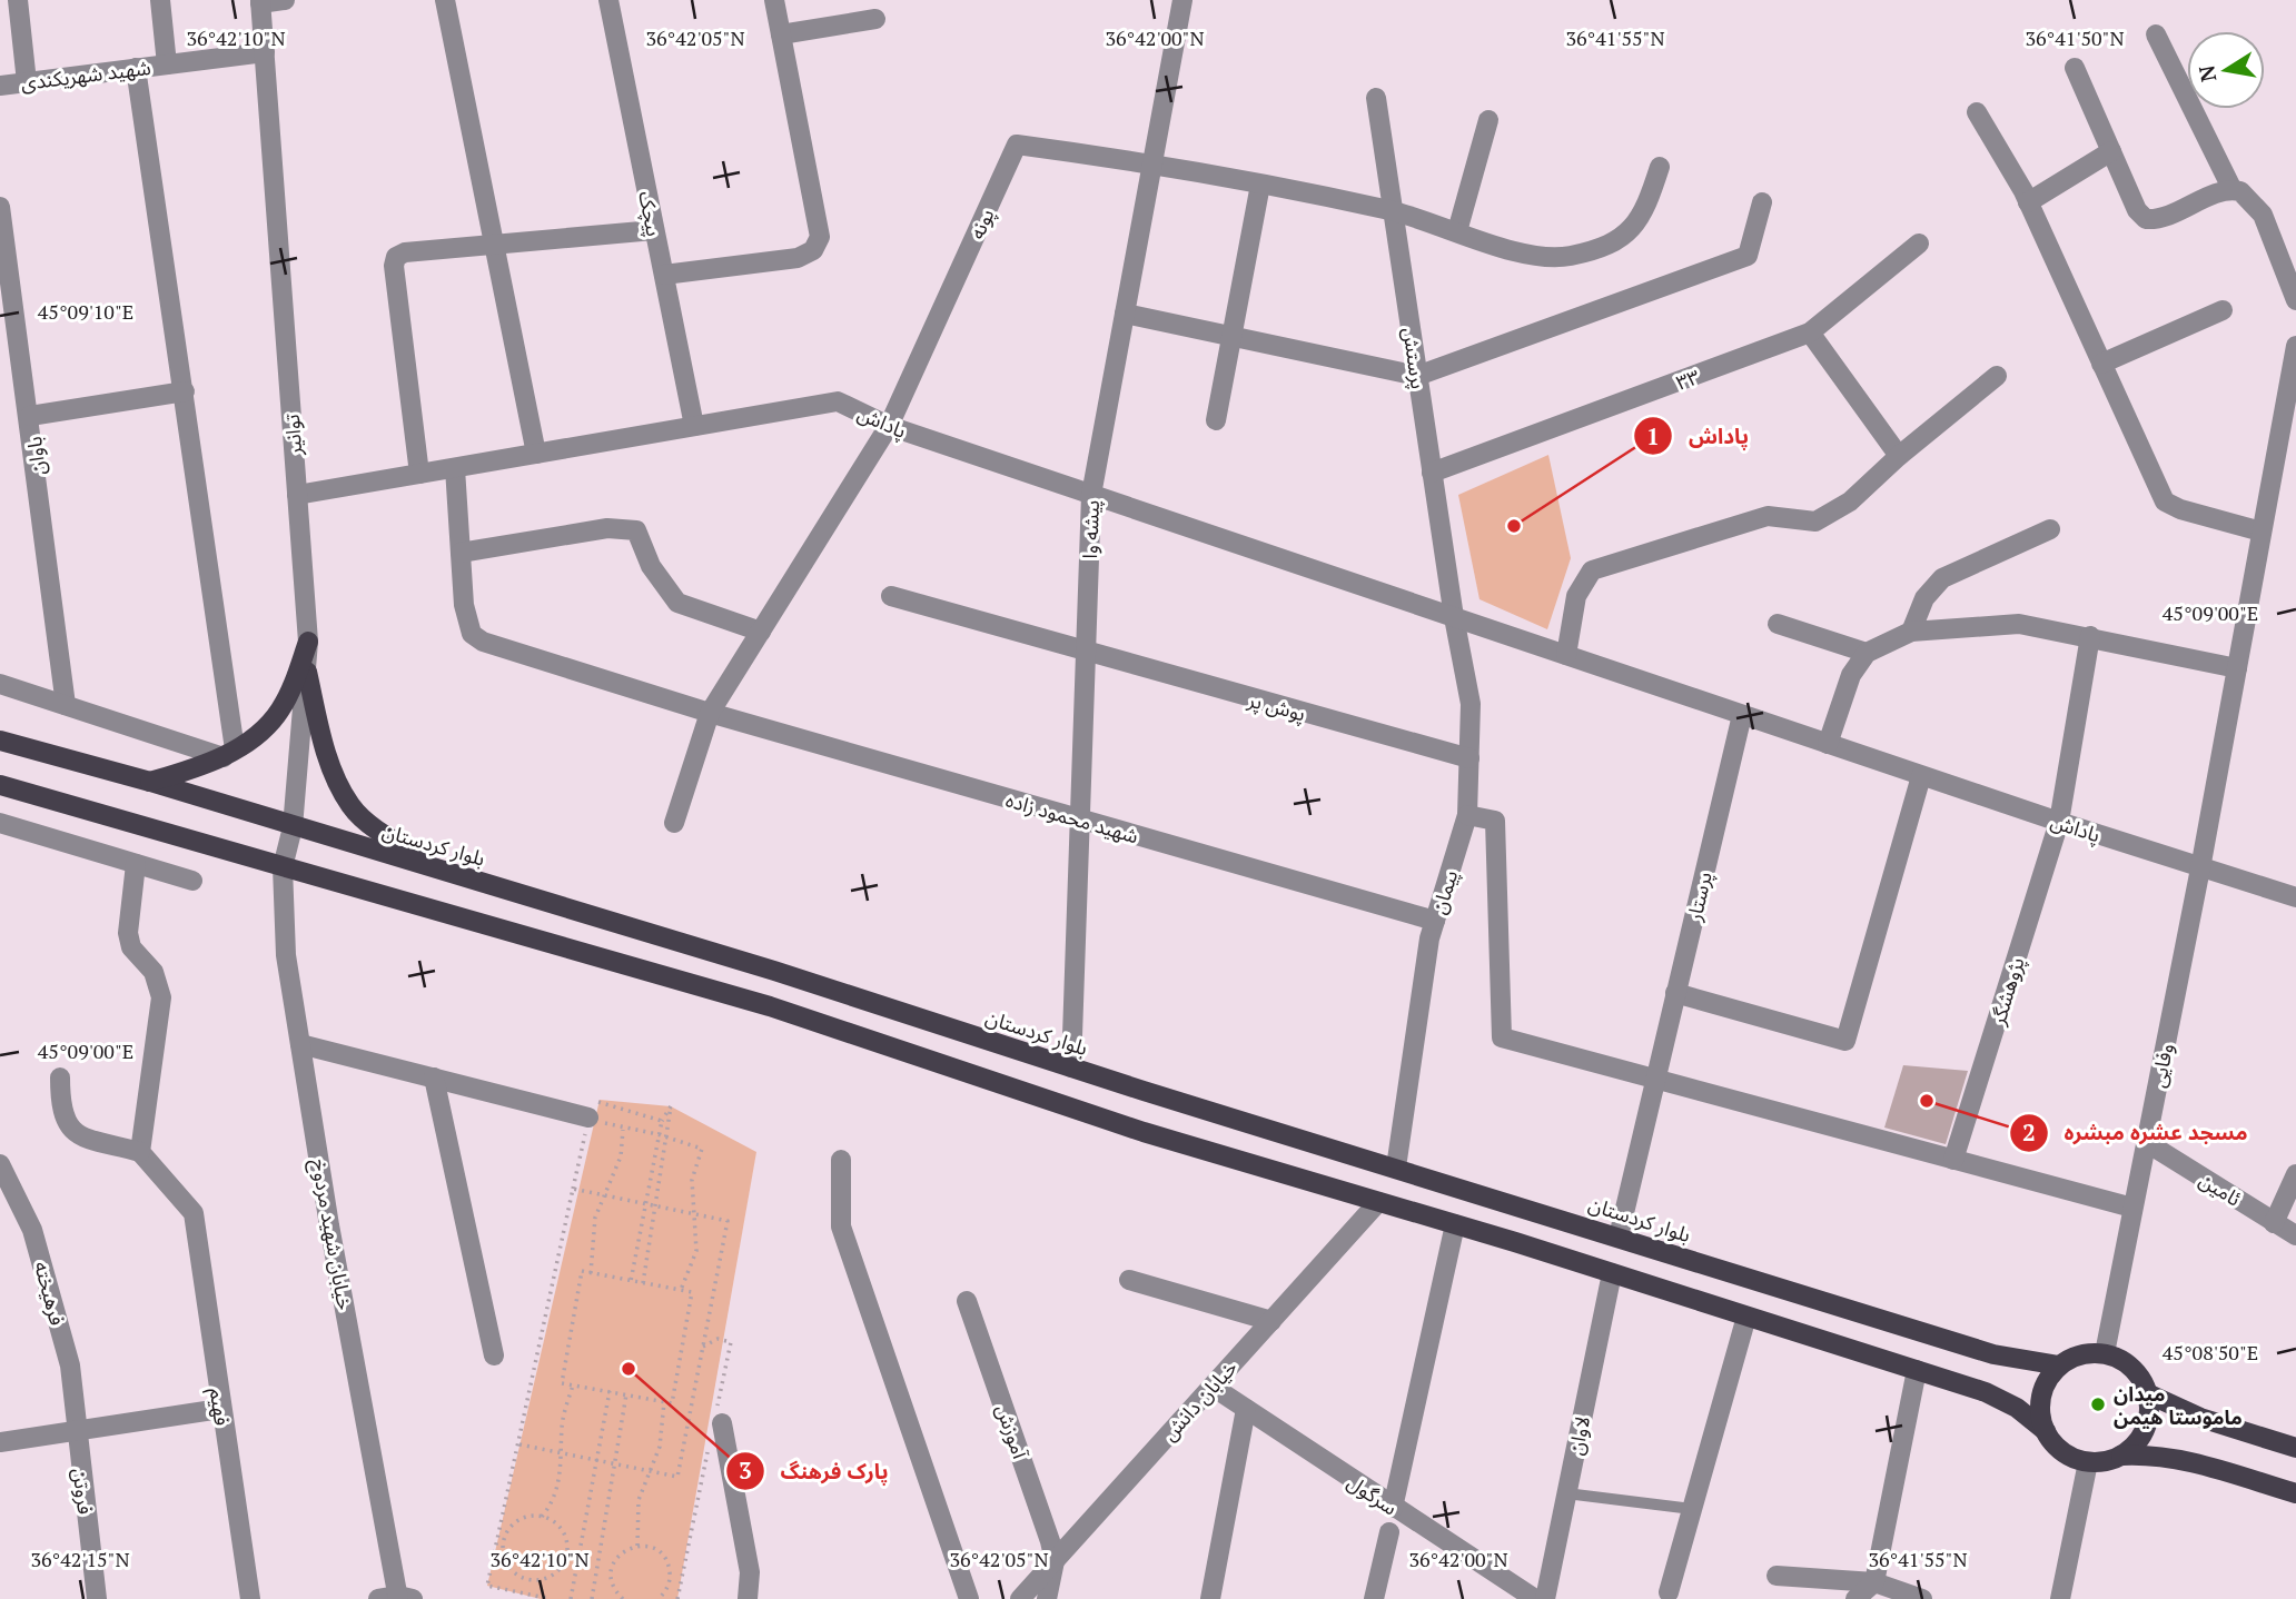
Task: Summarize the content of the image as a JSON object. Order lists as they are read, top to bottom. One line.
{"streets":{"main road":["بلوار کردستان"],"street":["شهید شهریکندی","پیچک","پونه","پرستش","۳۳","پاداش","توانیر","باوان","پیشه وا","پوش پر","شهید محمود زاده","پیمان","پرستار","پژوهشگر","وفایی","ئامین","خیابان شهید مردوخ","فرهیخته","خیابان دانش","فهیم","آموزش","لاوان","فروتن","سرگول"]},"crossings":[["شهید شهریکندی","توانیر"],["پیچک","پاداش"],["پونه","پاداش"],["پونه","پیشه وا"],["پرستش","۳۳"],["پرستش","پاداش"],["پرستش","پیمان"],["پاداش","توانیر"],["پاداش","پیشه وا"],["پاداش","شهید محمود زاده"],["پاداش","پیمان"],["پاداش","پرستار"],["پاداش","پژوهشگر"],["پاداش","وفایی"],["توانیر","بلوار کردستان"],["توانیر","خیابان شهید مردوخ"],["پیشه وا","پوش پر"],["پیشه وا","شهید محمود زاده"],["پیشه وا","بلوار کردستان"],["پوش پر","پیمان"],["شهید محمود زاده","پیمان"],["بلوار کردستان","پیمان"],["بلوار کردستان","پرستار"],["بلوار کردستان","وفایی"],["وفایی","ئامین"],["فرهیخته","فروتن"],["خیابان دانش","آموزش"],["خیابان دانش","سرگول"]],"places":["پاداش","مسجد عشره مبشره","پارک فرهنگ","میدان ماموستا هیمن"],"north":"left","coordinates":["36°42'10\"N","36°42'05\"N","36°42'00\"N","36°41'55\"N","36°41'50\"N","45°09'10\"E","45°09'00\"E","45°08'50\"E","36°42'15\"N"]}
